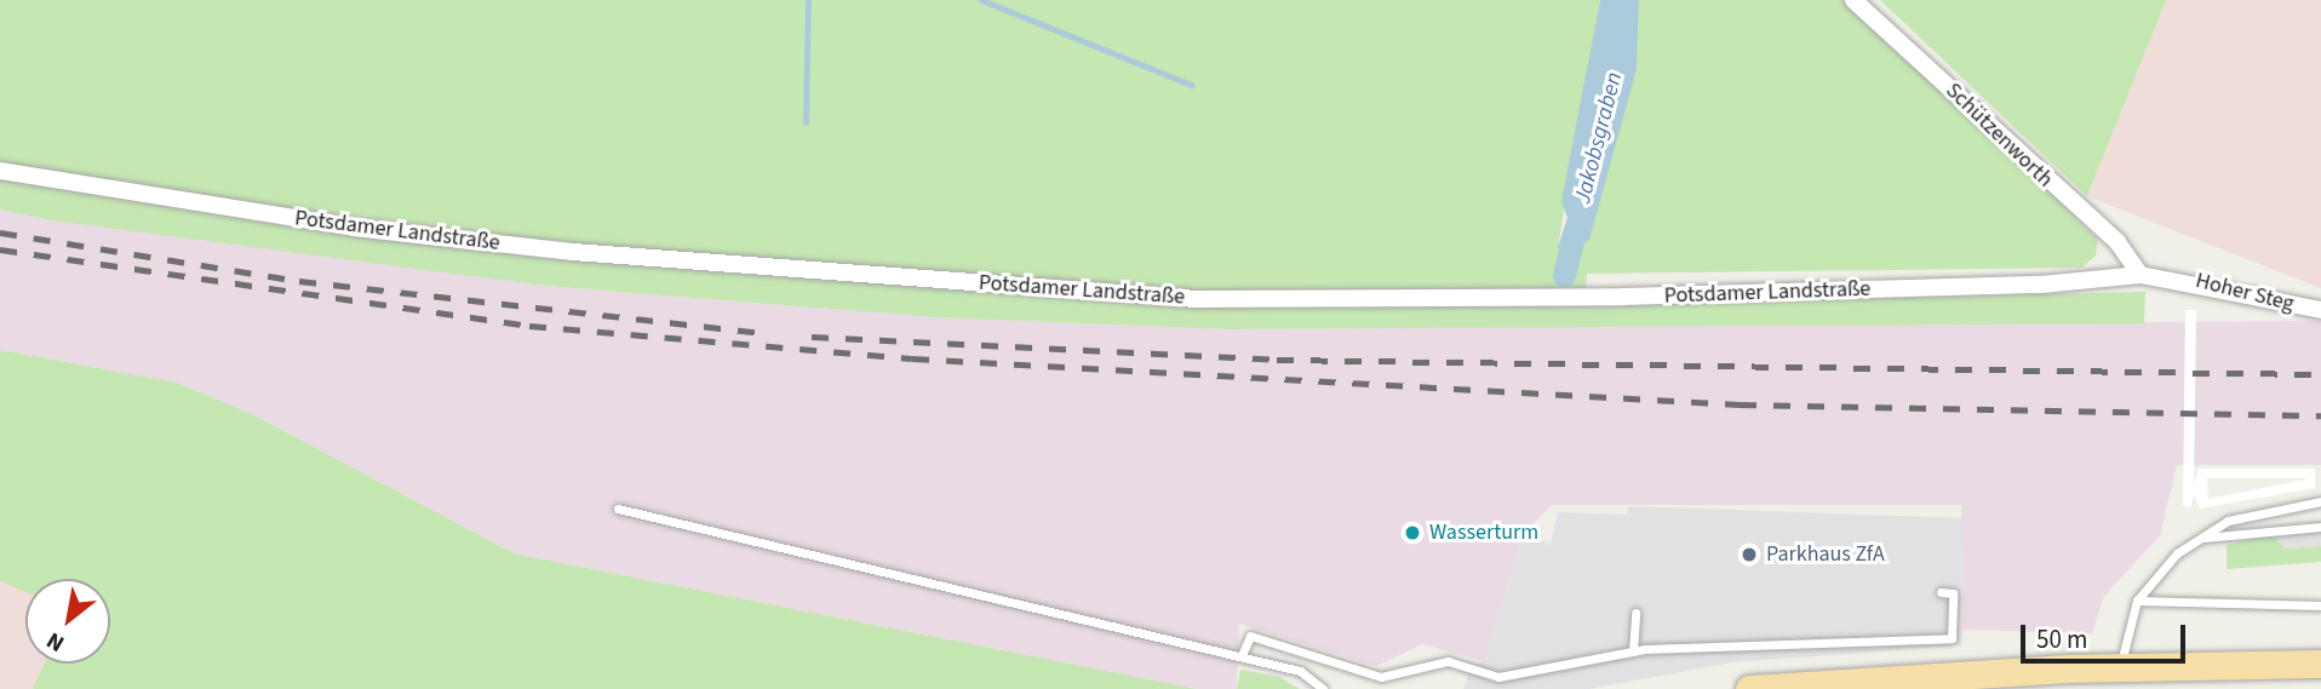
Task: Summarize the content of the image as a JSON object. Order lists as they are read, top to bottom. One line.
{"streets":{"street":["Schützenworth","Potsdamer Landstraße","Hoher Steg"]},"crossings":[["Schützenworth","Potsdamer Landstraße"],["Potsdamer Landstraße","Hoher Steg"]],"water":["Jakobsgraben"],"places":["Wasserturm","Parkhaus ZfA"],"scale_bar":"50 m","north":"bottom left"}
